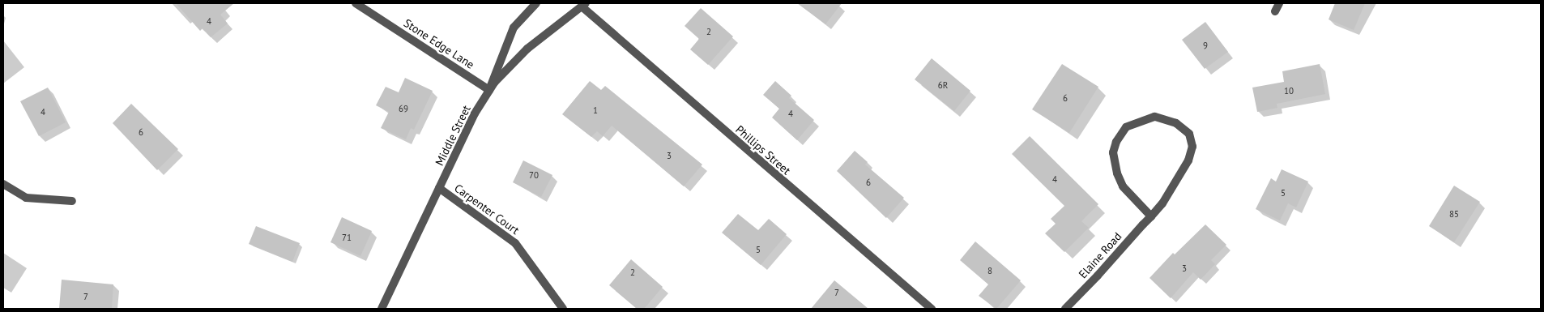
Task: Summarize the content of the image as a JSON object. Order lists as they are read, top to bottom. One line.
{"streets":{"street":["Stone Edge Lane","Middle Street","Phillips Street","Carpenter Court","Elaine Road"]},"crossings":[["Stone Edge Lane","Middle Street"],["Middle Street","Phillips Street"],["Middle Street","Carpenter Court"]],"house_numbers":["4","2","9","6R","10","6","69","1","4","4","6","3","70","4","6","5","85","71","5","3","8","2","7","7"]}
